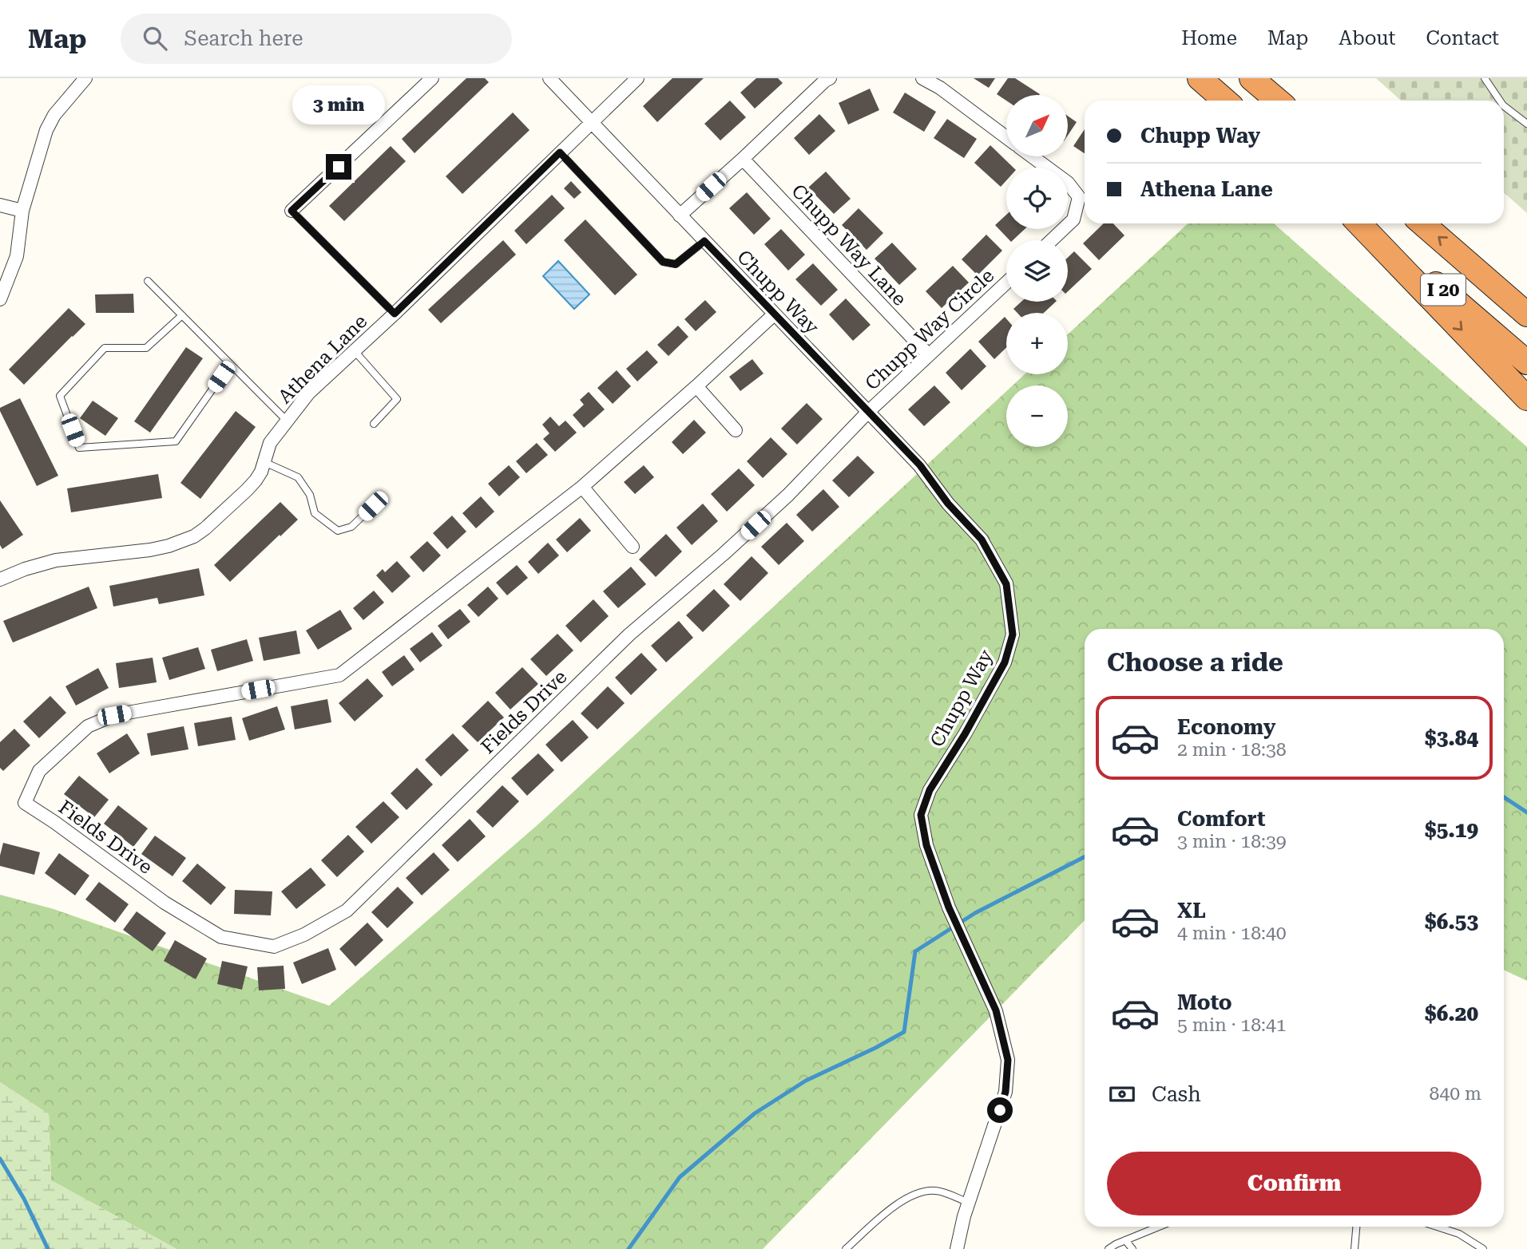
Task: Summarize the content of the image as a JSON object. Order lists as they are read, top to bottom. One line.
{"streets":{"highway":["I 20"],"street":["Chupp Way Lane","Chupp Way","Chupp Way Circle","Athena Lane","Fields Drive"]},"crossings":[["Chupp Way Lane","Chupp Way Circle"],["Chupp Way","Chupp Way Circle"],["Chupp Way","Athena Lane"],["Chupp Way","Fields Drive"],["Chupp Way Circle","Fields Drive"]],"north":"top right","page":{"header":"Map","search":"Search here","nav":["Home","Map","About","Contact"],"bubble":"3 min","map_buttons":["+","−"],"banner":["Chupp Way","Athena Lane"],"heading":"Choose a ride","list":[{"name":"Economy","note":"2 min · 18:38","value":"$3.84"},{"name":"Comfort","note":"3 min · 18:39","value":"$5.19"},{"name":"XL","note":"4 min · 18:40","value":"$6.53"},{"name":"Moto","note":"5 min · 18:41","value":"$6.20"}],"pay":["Cash","840 m"],"buttons":"Confirm"}}
